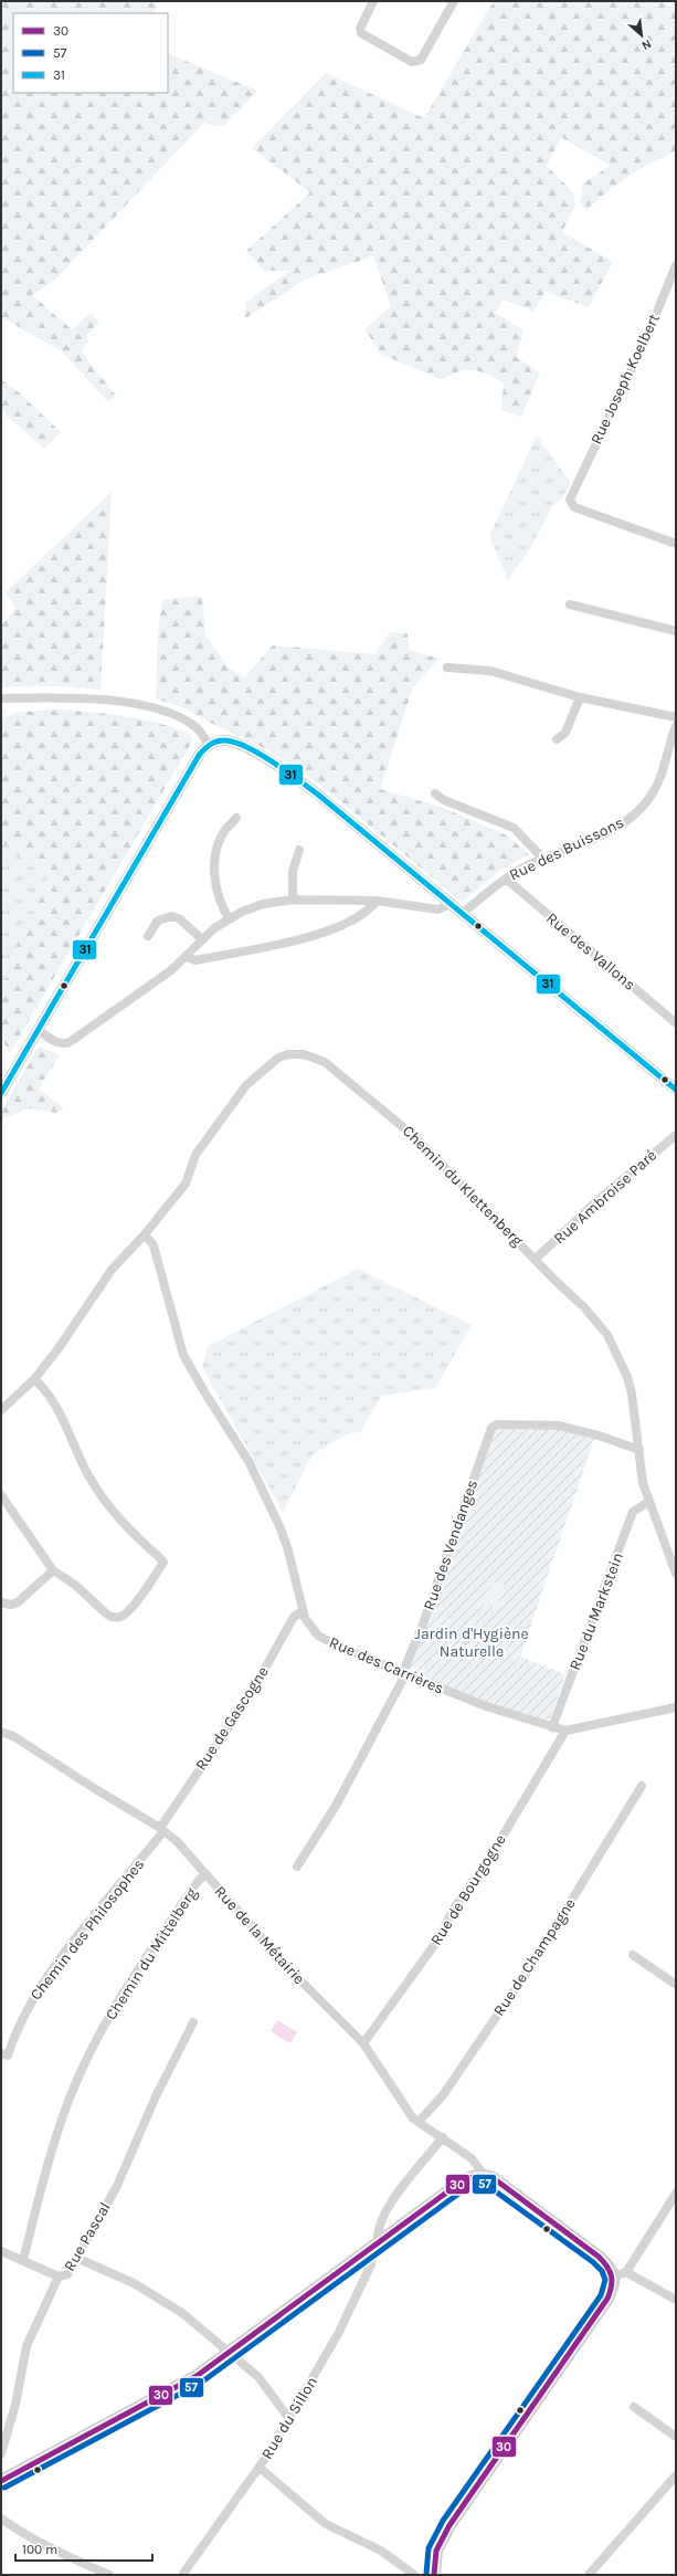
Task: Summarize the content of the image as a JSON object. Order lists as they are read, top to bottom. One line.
{"streets":{"street":["Rue Joseph Koelbert","Rue des Buissons","Rue des Vallons","Chemin du Klettenberg","Rue Ambroise Paré","Rue des Vendanges","Rue du Markstein","Rue des Carrières","Rue de Gascogne","Rue de Bourgogne","Chemin des Philosophes","Rue de la Métairie","Chemin du Mittelberg","Rue de Champagne","Rue Pascal","Rue du Sillon"]},"crossings":[["Rue des Buissons","Rue des Vallons"],["Chemin du Klettenberg","Rue Ambroise Paré"],["Chemin du Klettenberg","Rue des Vendanges"],["Chemin du Klettenberg","Rue du Markstein"],["Chemin du Klettenberg","Rue des Carrières"],["Rue des Vendanges","Rue des Carrières"],["Rue du Markstein","Rue des Carrières"],["Rue des Carrières","Rue de Gascogne"],["Rue des Carrières","Rue de Bourgogne"],["Rue de Gascogne","Chemin des Philosophes"],["Rue de Gascogne","Rue de la Métairie"],["Rue de Bourgogne","Rue de la Métairie"],["Chemin des Philosophes","Rue de la Métairie"],["Rue de la Métairie","Chemin du Mittelberg"],["Rue de la Métairie","Rue de Champagne"],["Rue de la Métairie","Rue du Sillon"]],"parks":["Jardin d'Hygiène Naturelle"],"lines":["transit line 31","transit line 30","transit line 57"],"legend":["30","57","31"],"scale_bar":"100 m","north":"bottom right"}
